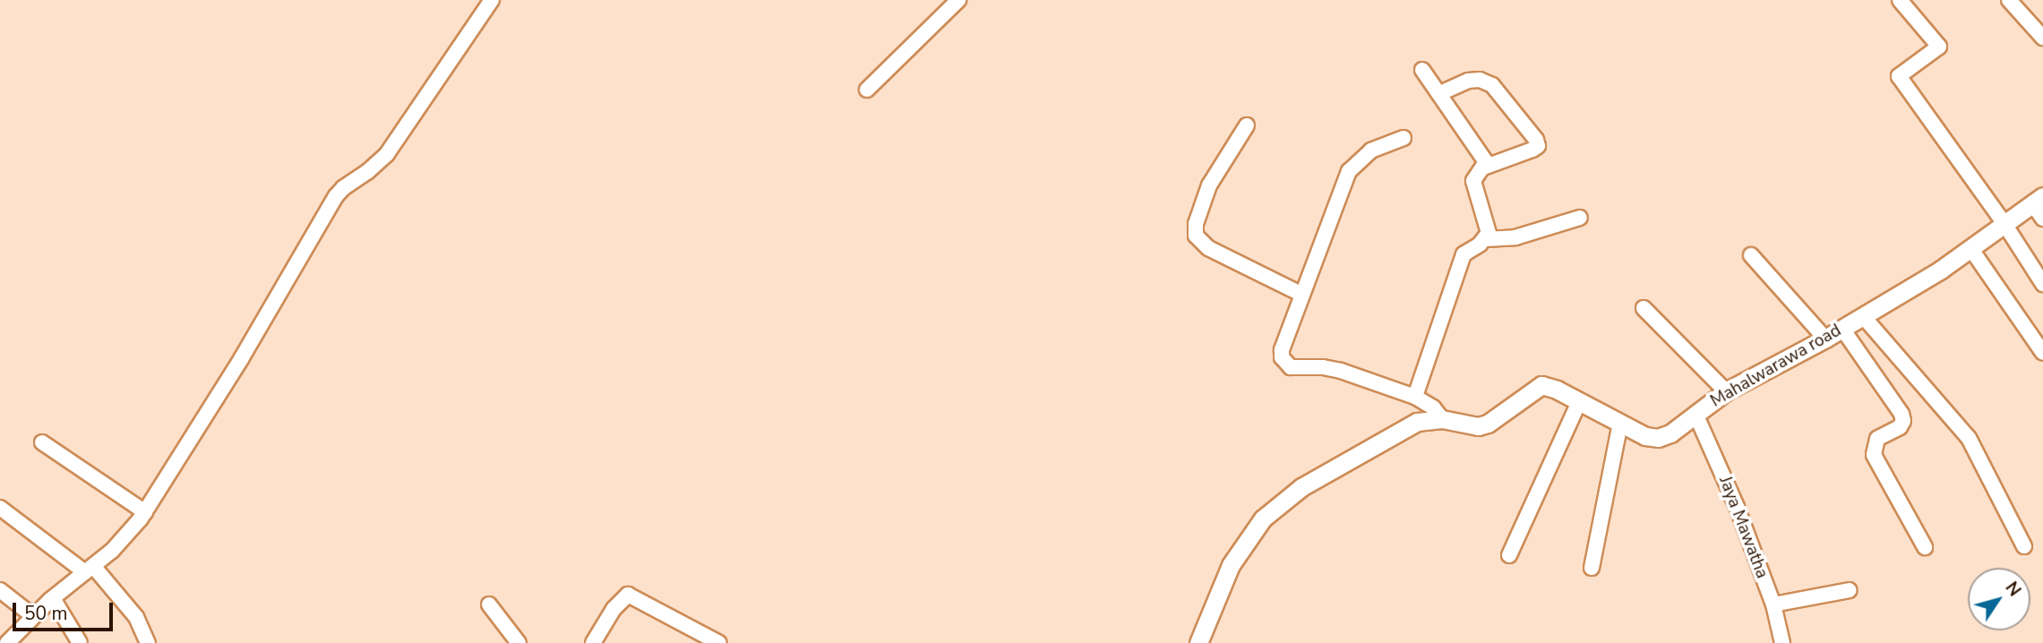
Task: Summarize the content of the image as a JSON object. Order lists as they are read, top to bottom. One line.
{"streets":{"street":["Mahalwarawa road","Jaya Mawatha"]},"crossings":[["Mahalwarawa road","Jaya Mawatha"]],"scale_bar":"50 m","north":"top right"}
